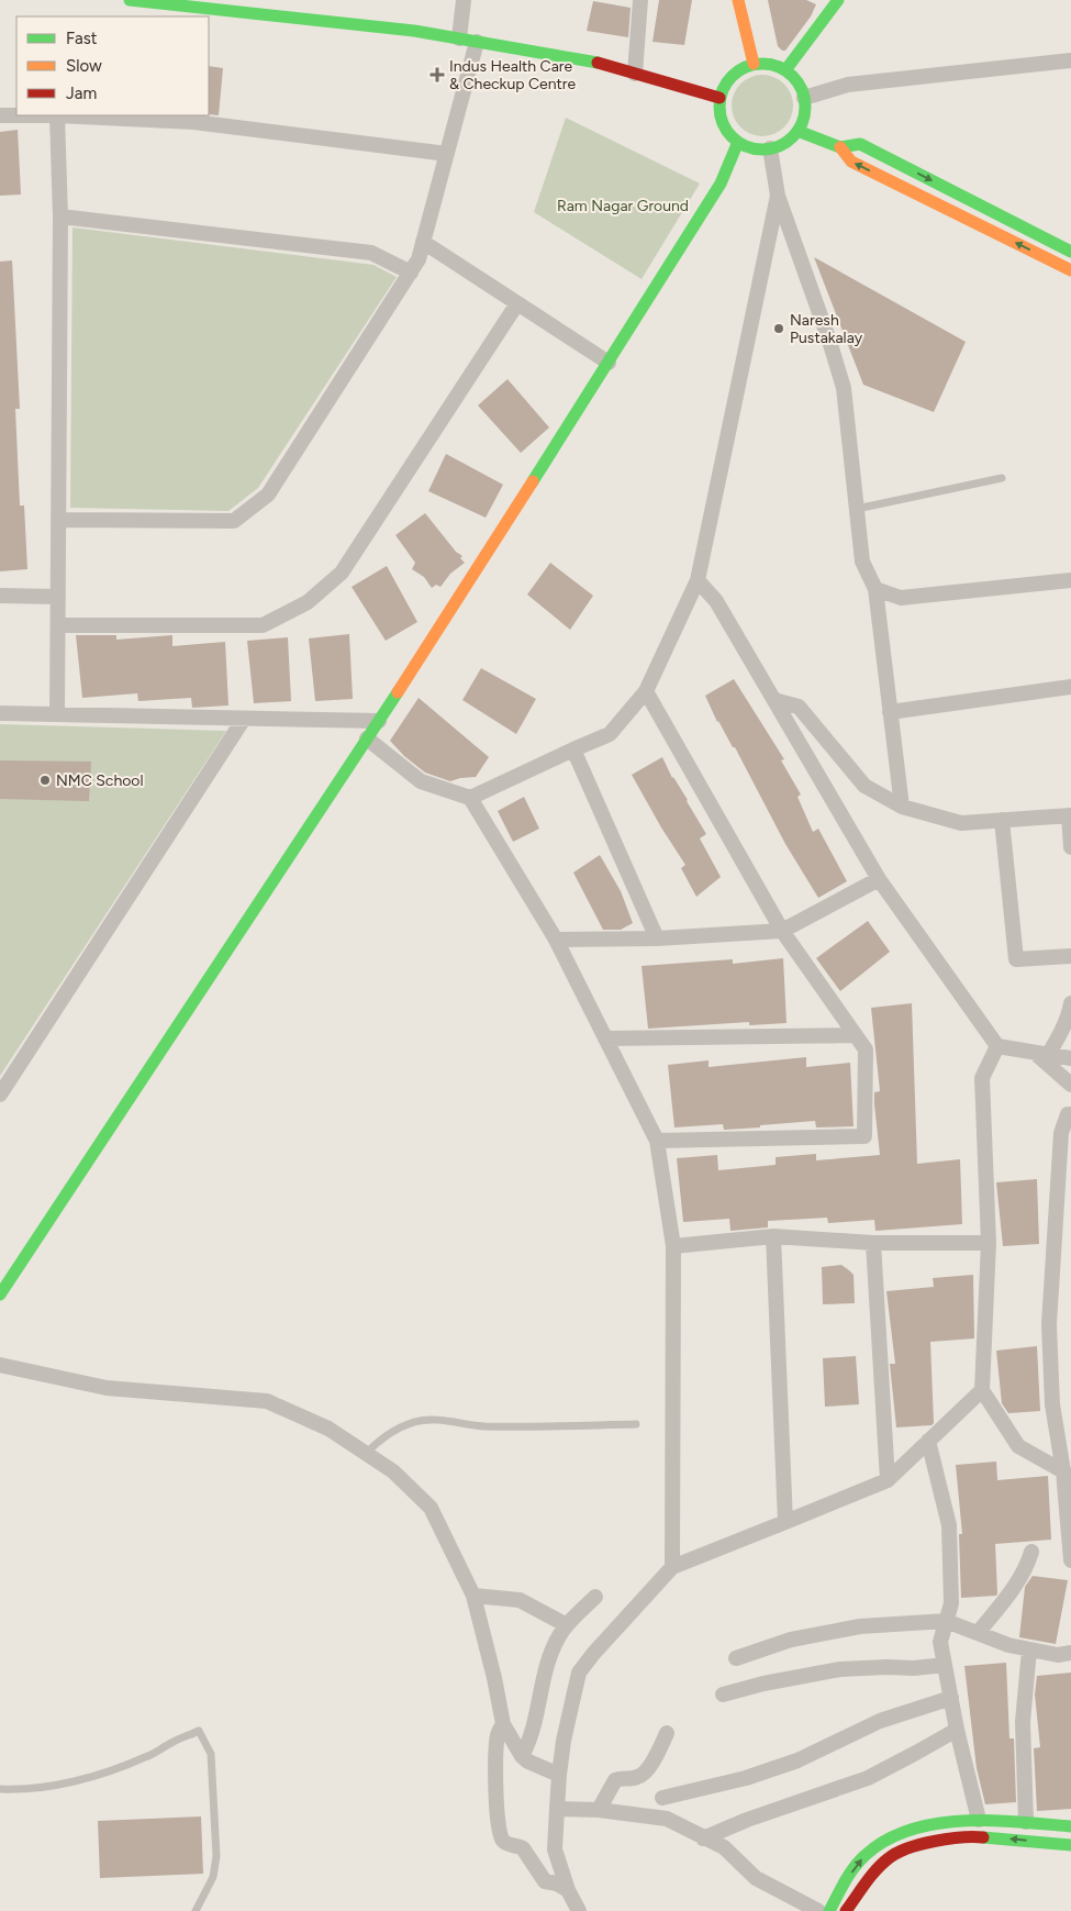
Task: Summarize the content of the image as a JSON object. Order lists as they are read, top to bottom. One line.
{"parks":["Ram Nagar Ground"],"places":{"health":["Indus Health Care & Checkup Centre"],"other":["Naresh Pustakalay","NMC School"]},"legend":["Fast","Slow","Jam"]}
